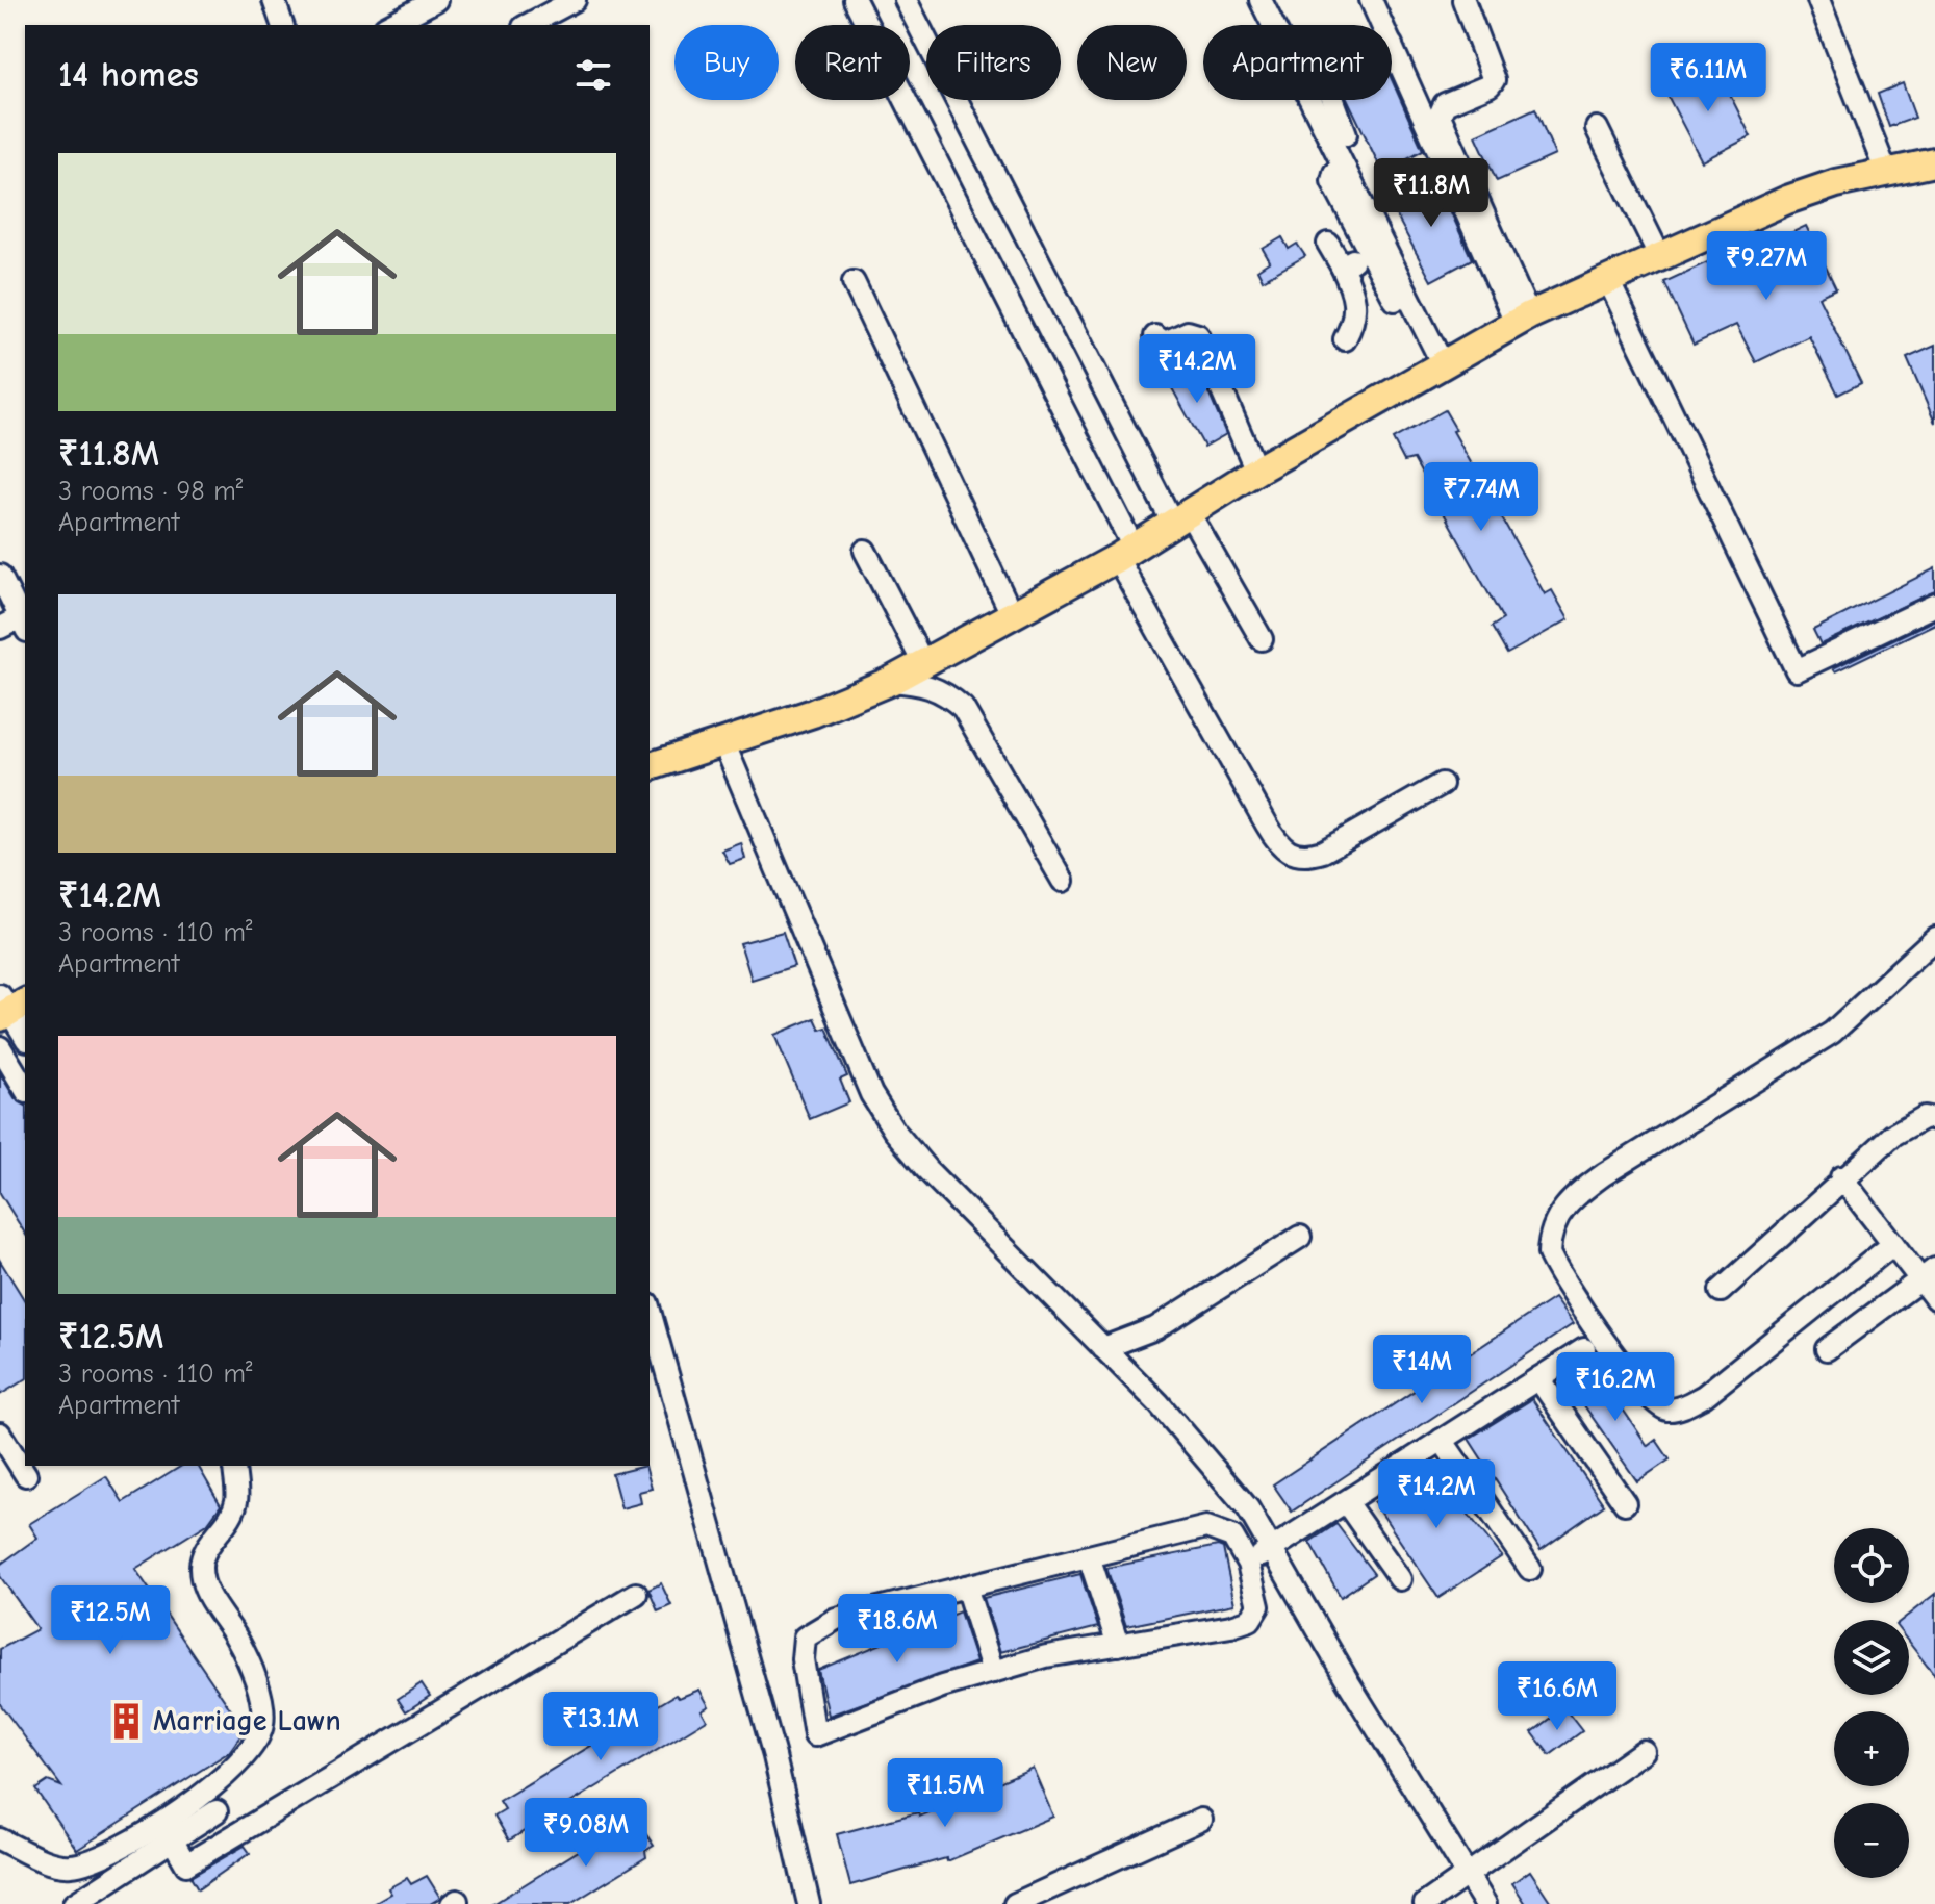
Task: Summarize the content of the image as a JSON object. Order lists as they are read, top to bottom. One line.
{"places":{"building":["Marriage Lawn"]},"page":{"chip":["Buy","Rent","Filters","New","Apartment"],"heading":"14 homes","price":["₹6.11M","₹11.8M","₹9.27M","₹14.2M","₹7.74M","₹14M","₹16.2M","₹14.2M","₹12.5M","₹18.6M","₹16.6M","₹13.1M","₹11.5M","₹9.08M"],"list":[{"name":"₹11.8M","note":"3 rooms · 98 m² · Apartment"},{"name":"₹14.2M","note":"3 rooms · 110 m² · Apartment"},{"name":"₹12.5M","note":"3 rooms · 110 m² · Apartment"}],"map_buttons":["+","−"]}}
